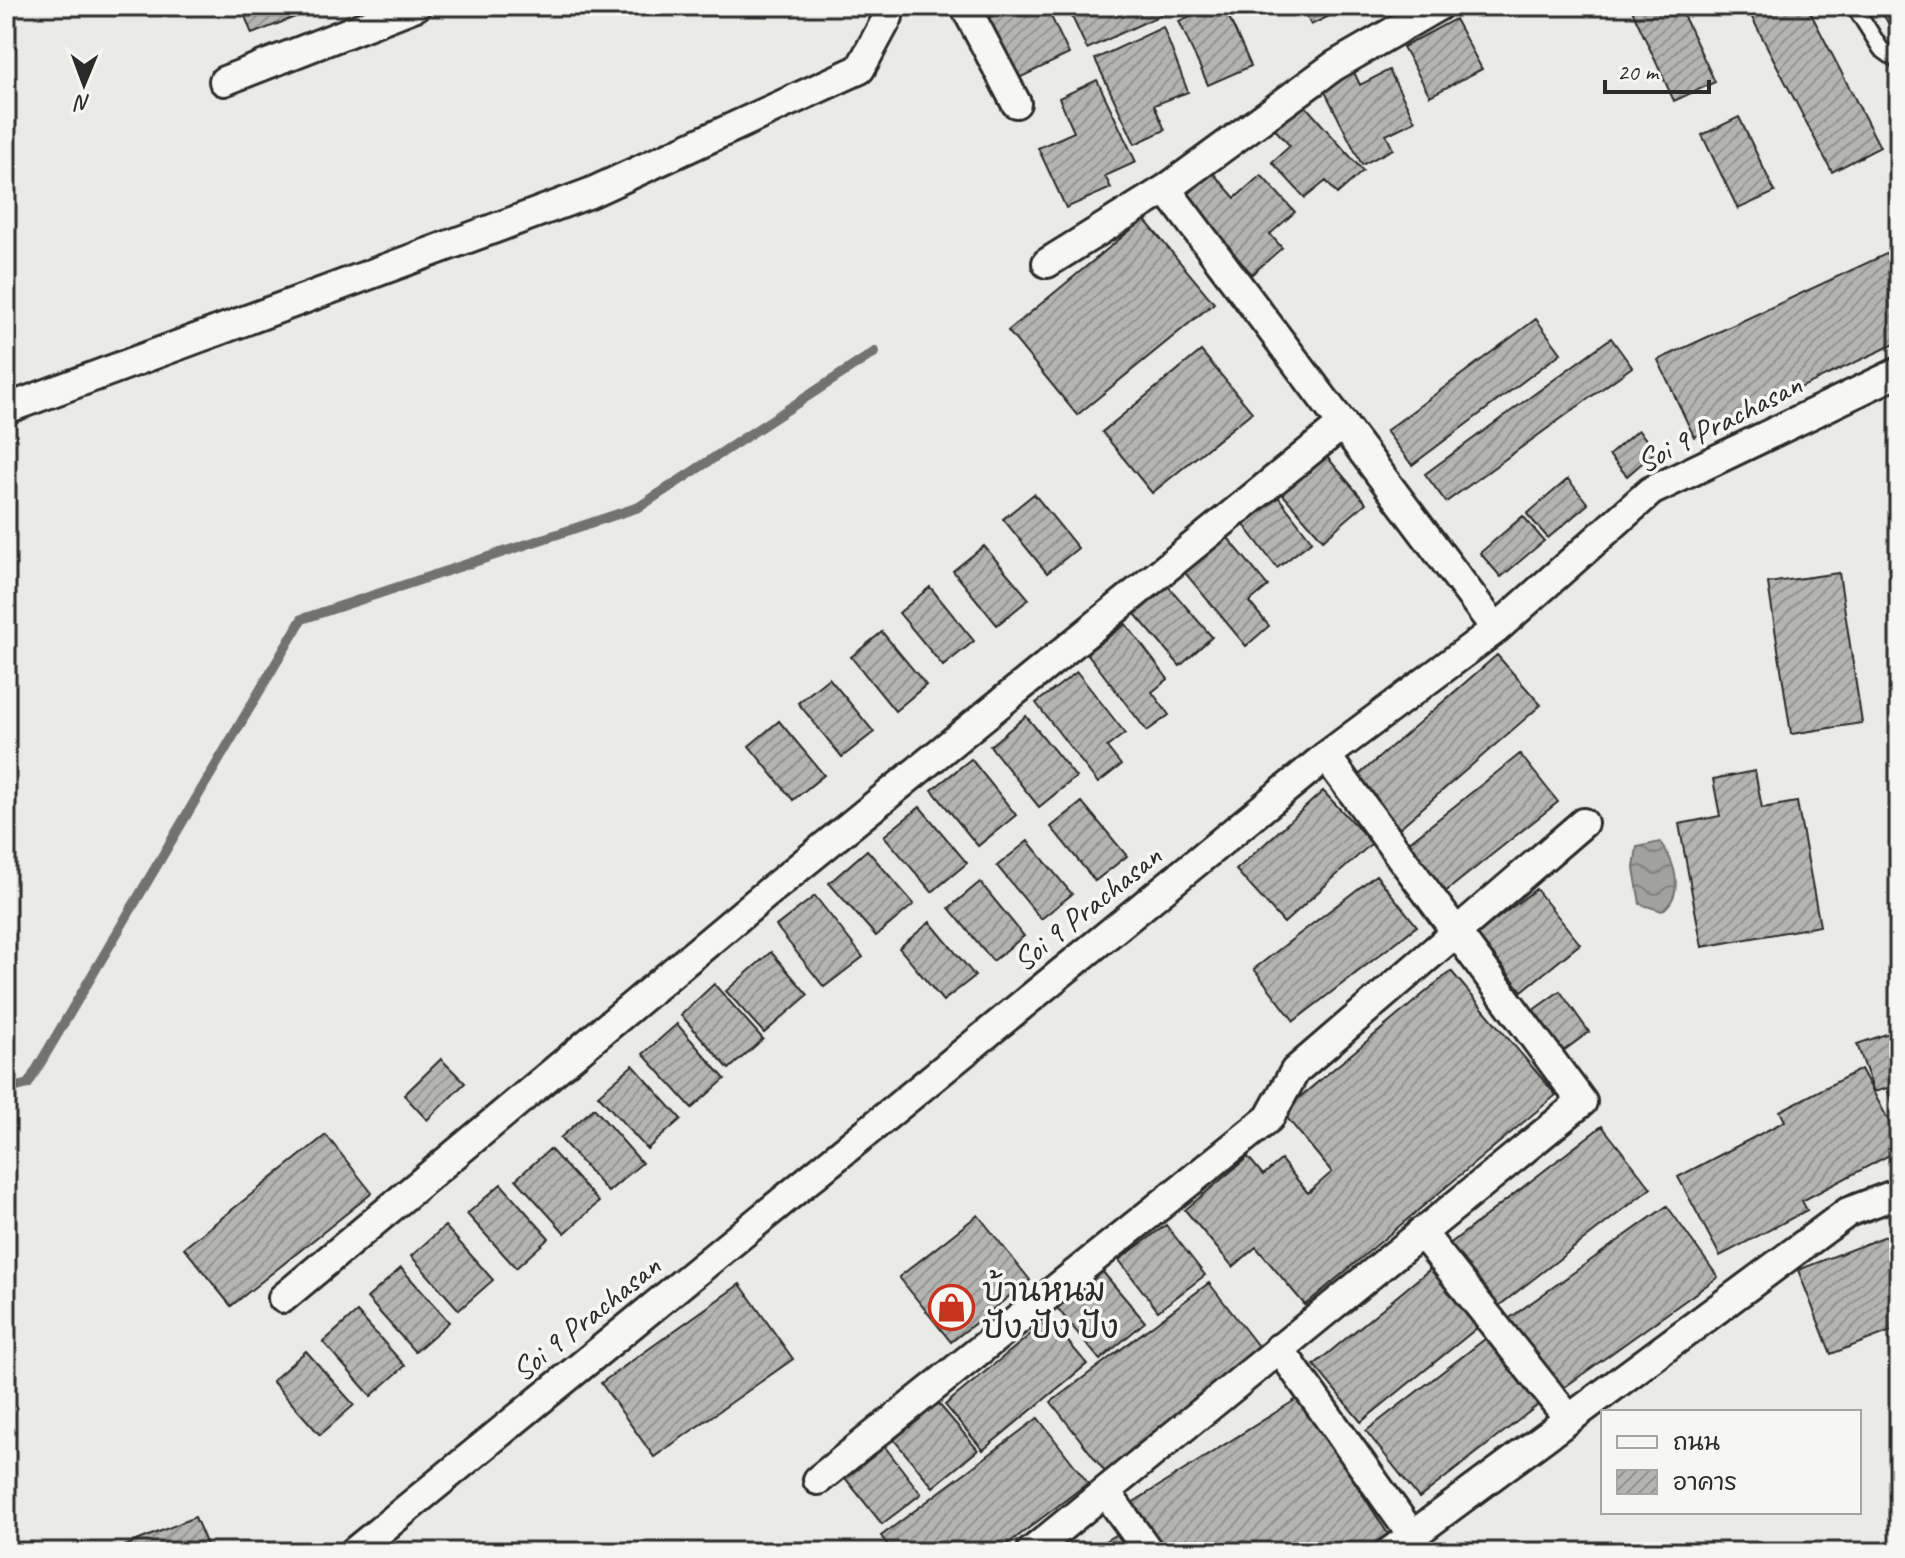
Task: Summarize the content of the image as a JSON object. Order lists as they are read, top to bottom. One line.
{"streets":{"street":["Soi 9 Prachasan"]},"places":{"shop":["บ้านหนม ปัง ปัง ปัง"]},"legend":["ถนน","อาคาร"],"scale_bar":"20 m","north":"bottom"}
